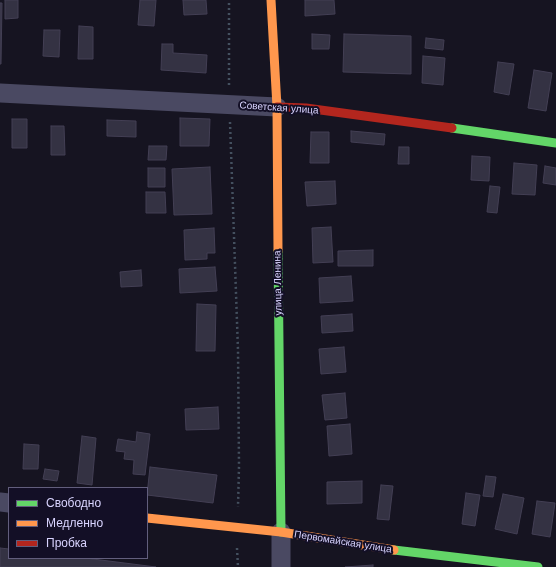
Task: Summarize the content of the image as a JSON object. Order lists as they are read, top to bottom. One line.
{"streets":{"street":["Советская улица","улица Ленина","Первомайская улица"]},"crossings":[["Советская улица","улица Ленина"],["улица Ленина","Первомайская улица"]],"legend":["Свободно","Медленно","Пробка"]}
